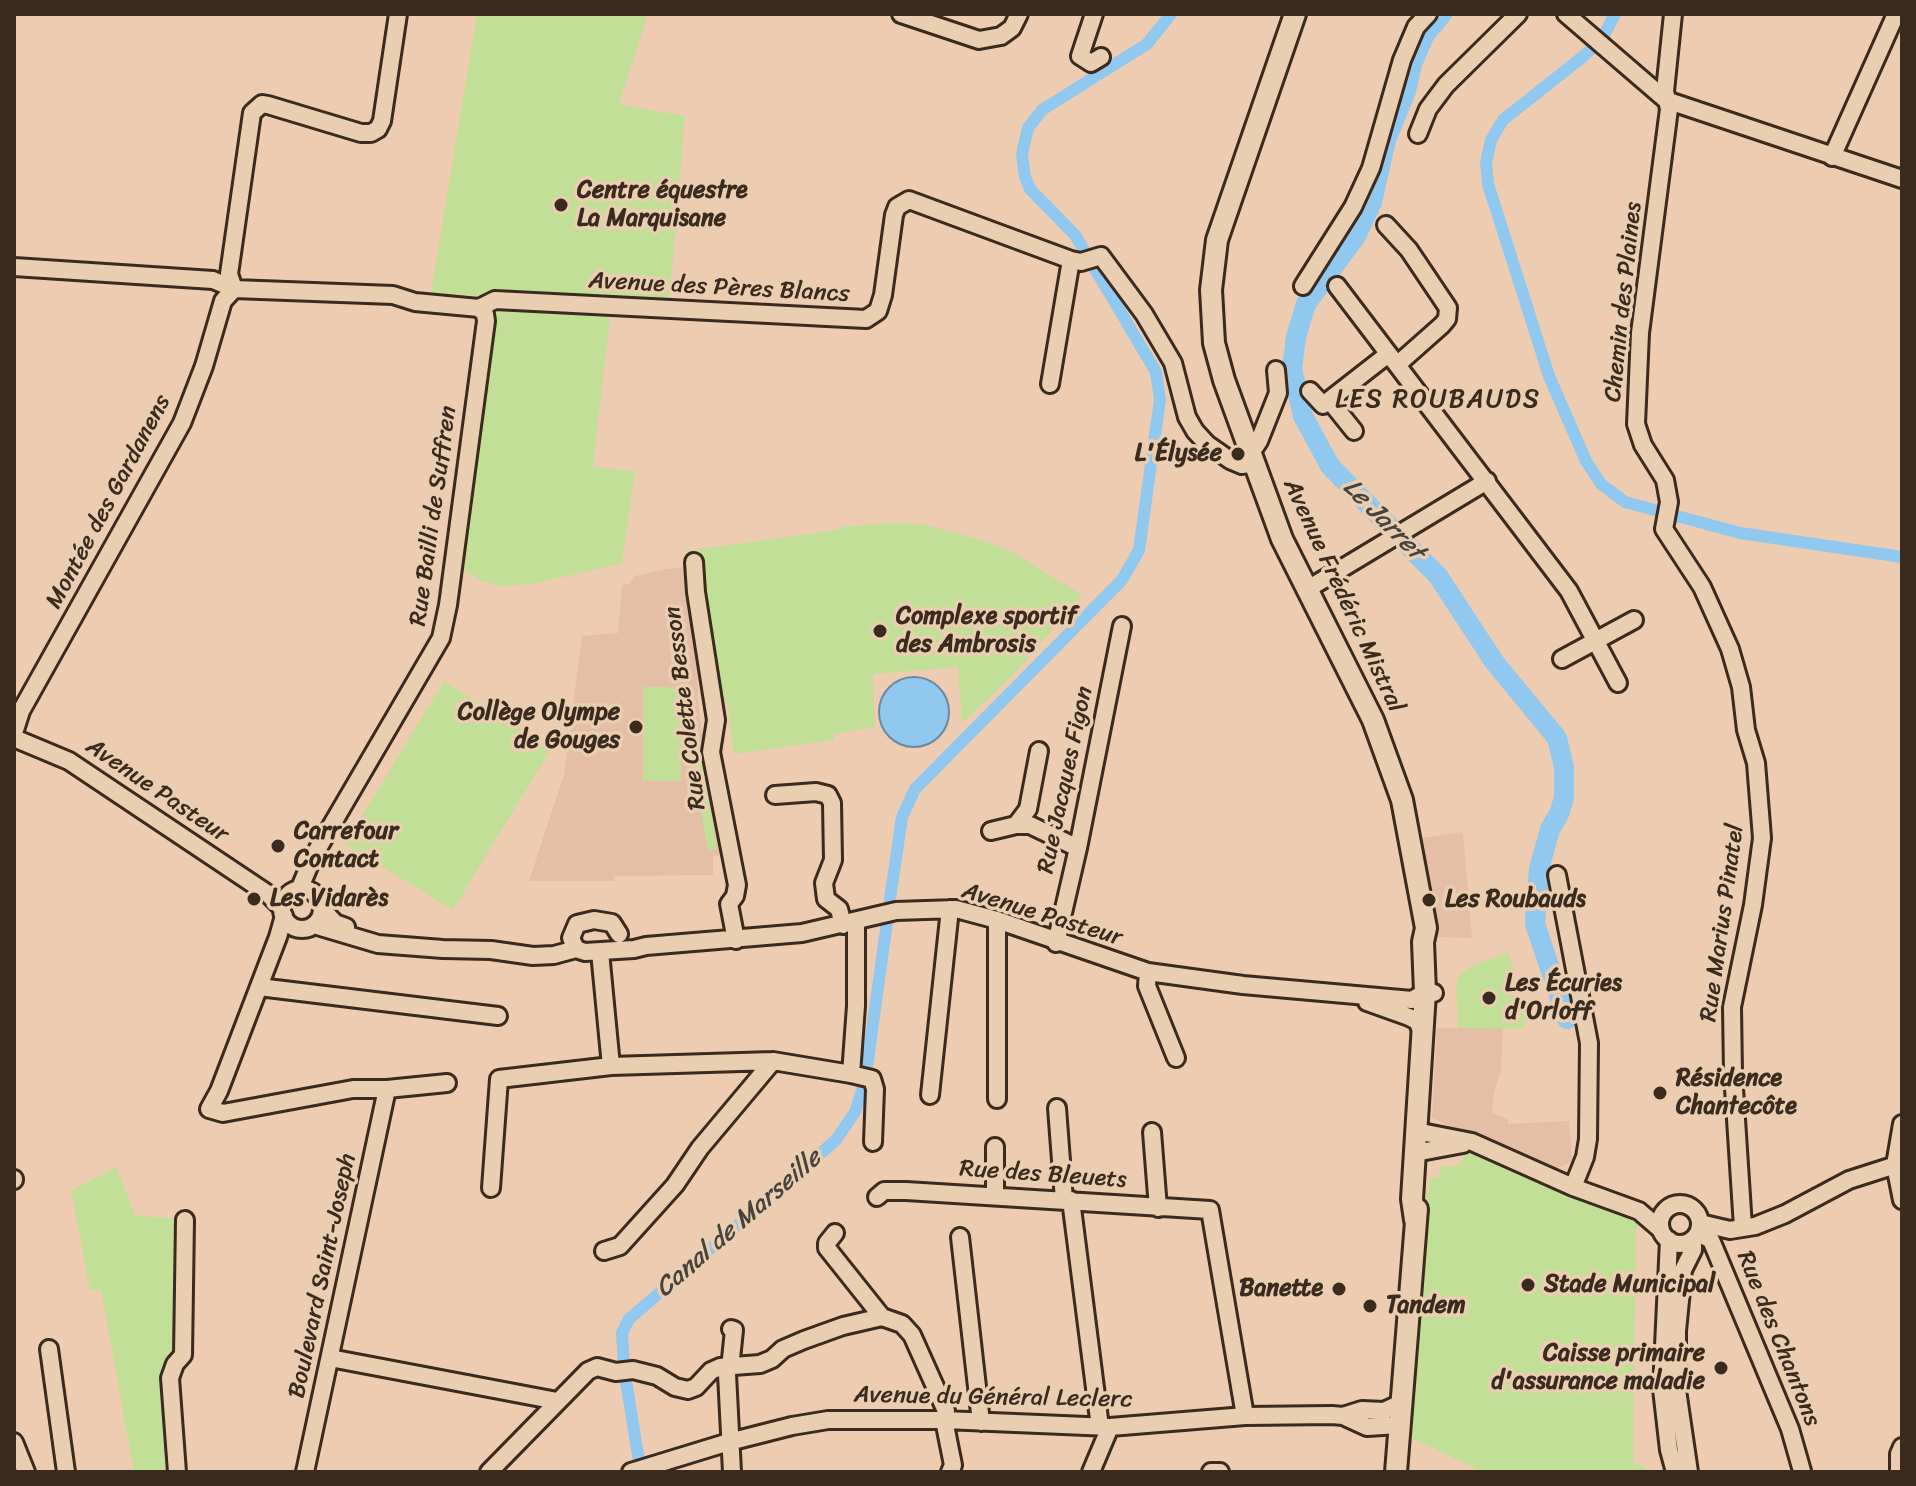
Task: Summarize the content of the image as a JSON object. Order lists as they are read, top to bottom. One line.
{"streets":{"main road":["Avenue Frédéric Mistral"],"street":["Avenue des Pères Blancs","Chemin des Plaines","Montée des Gardanens","Rue Bailli de Suffren","Rue Colette Besson","Rue Jacques Figon","Avenue Pasteur","Rue Marius Pinatel","Rue des Bleuets","Boulevard Saint-Joseph","Rue des Chantons","Avenue du Général Leclerc"]},"crossings":[["Avenue des Pères Blancs","Montée des Gardanens"],["Avenue des Pères Blancs","Rue Bailli de Suffren"],["Avenue des Pères Blancs","Avenue Frédéric Mistral"],["Chemin des Plaines","Rue Marius Pinatel"],["Montée des Gardanens","Avenue Pasteur"],["Rue Bailli de Suffren","Avenue Pasteur"],["Avenue Frédéric Mistral","Avenue Pasteur"],["Avenue Frédéric Mistral","Avenue du Général Leclerc"],["Rue Colette Besson","Avenue Pasteur"],["Rue Jacques Figon","Avenue Pasteur"],["Rue des Bleuets","Avenue du Général Leclerc"]],"districts":["LES ROUBAUDS"],"water":["Le Jarret","Canal de Marseille"],"places":["Centre équestre La Marquisane","L'Élysée","Complexe sportif des Ambrosis","Collège Olympe de Gouges","Carrefour Contact","Les Vidarès","Les Roubauds","Les Écuries d'Orloff","Résidence Chantecôte","Stade Municipal","Banette","Tandem","Caisse primaire d'assurance maladie"]}
